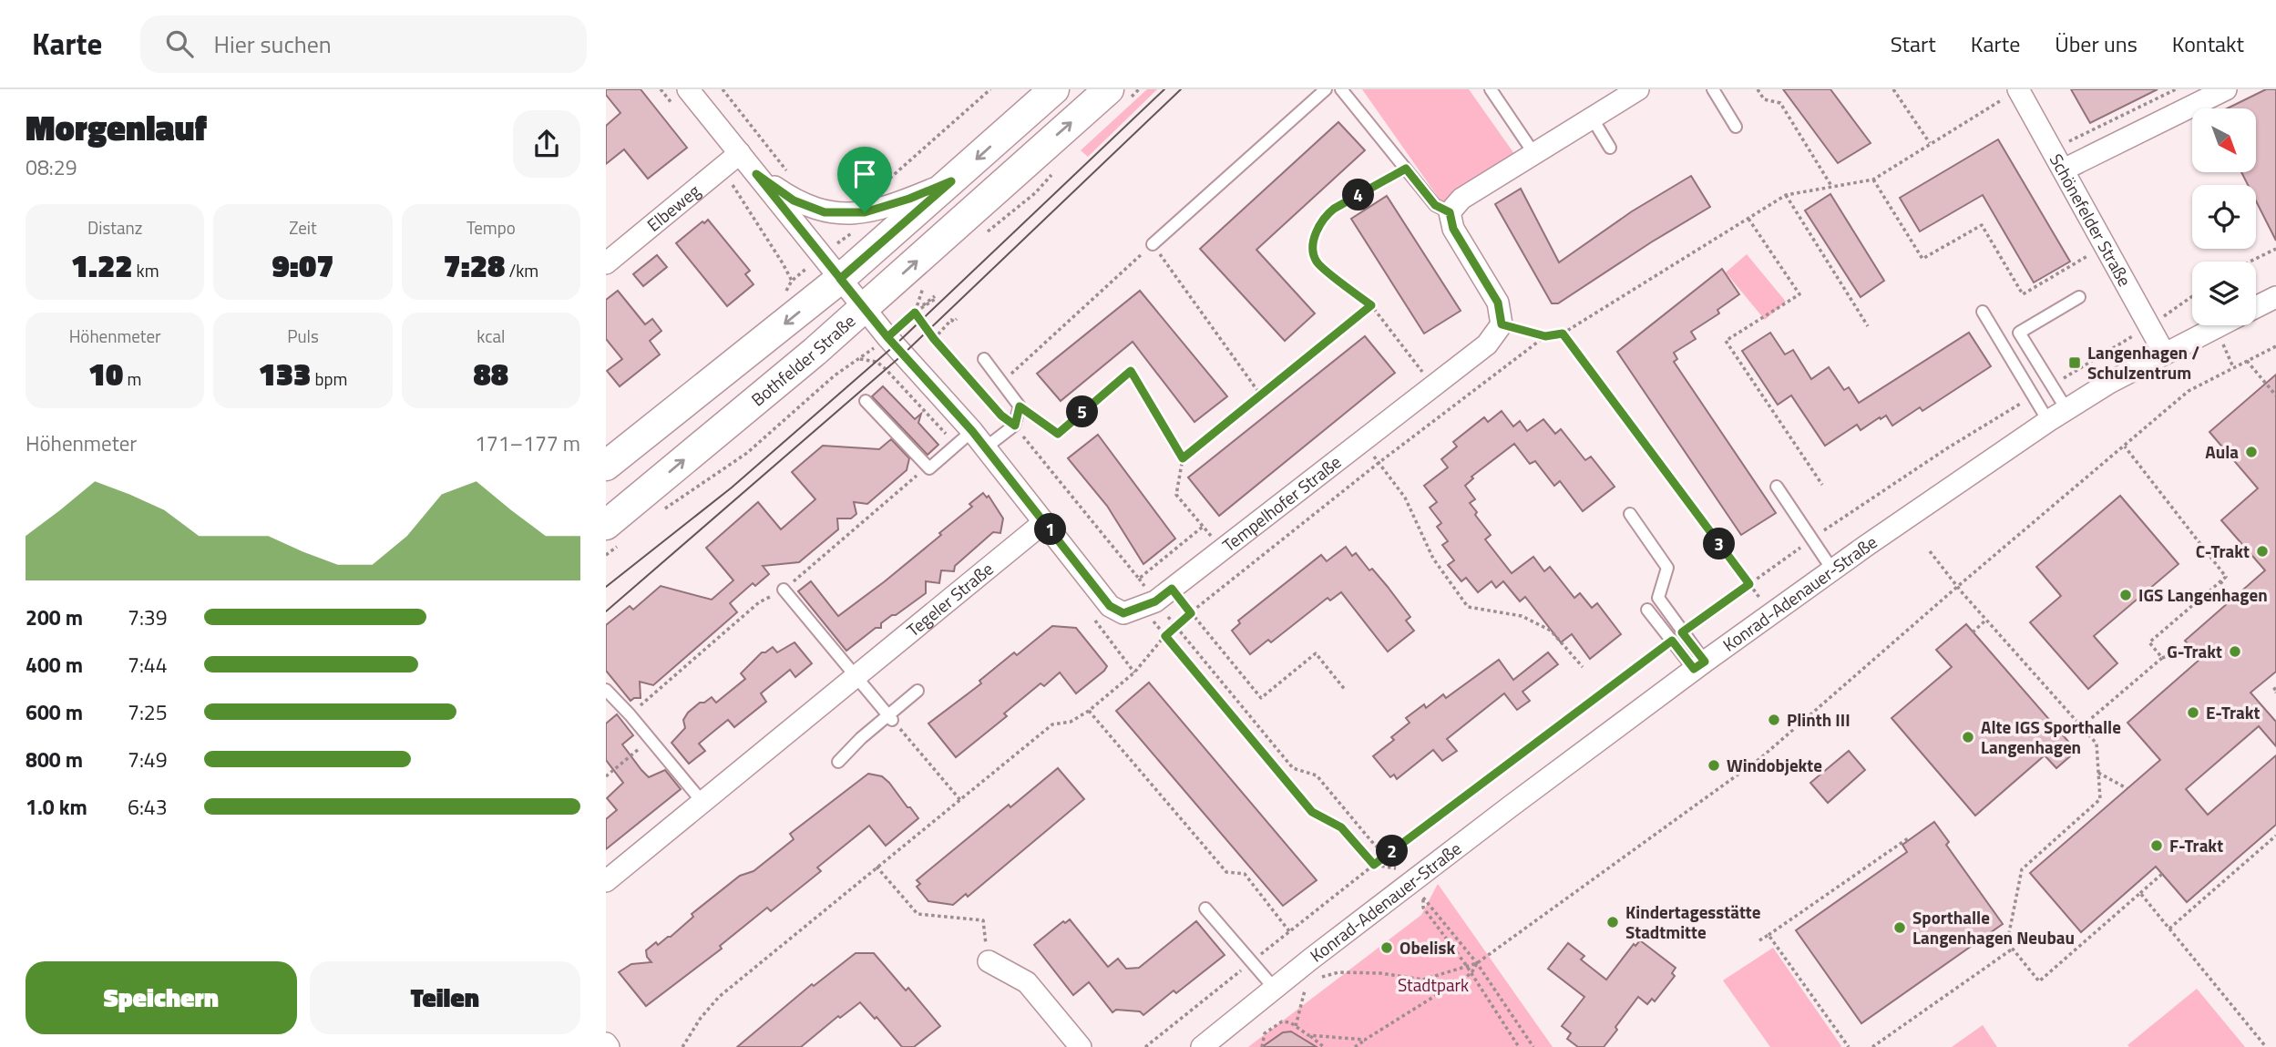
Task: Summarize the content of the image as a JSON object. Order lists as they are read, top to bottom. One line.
{"streets":{"main road":["Bothfelder Straße"],"street":["Elbeweg","Schönefelder Straße","Tempelhofer Straße","Konrad-Adenauer-Straße","Tegeler Straße"]},"crossings":[["Elbeweg","Tempelhofer Straße"],["Schönefelder Straße","Konrad-Adenauer-Straße"],["Bothfelder Straße","Tempelhofer Straße"],["Tempelhofer Straße","Tegeler Straße"]],"parks":["Stadtpark"],"places":{"transit":["Langenhagen / Schulzentrum"],"other":["Aula","C-Trakt","IGS Langenhagen","G-Trakt","E-Trakt","Plinth III","Alte IGS Sporthalle Langenhagen","Windobjekte","F-Trakt","Kindertagesstätte Stadtmitte","Sporthalle Langenhagen Neubau","Obelisk"]},"north":"bottom right","page":{"header":"Karte","search":"Hier suchen","nav":["Start","Karte","Über uns","Kontakt"],"heading":["Morgenlauf","08:29"],"pins":["4","5","1","3","2"],"stats":[["Distanz","1.22 km"],["Zeit","9:07"],["Tempo","7:28 /km"],["Höhenmeter","10 m"],["Puls","133 bpm"],["kcal","88"]],"chart":["Höhenmeter","171–177 m"],"list":[{"name":"200 m","note":"7:39"},{"name":"400 m","note":"7:44"},{"name":"600 m","note":"7:25"},{"name":"800 m","note":"7:49"},{"name":"1.0 km","note":"6:43"}],"buttons":["Speichern","Teilen"]}}
